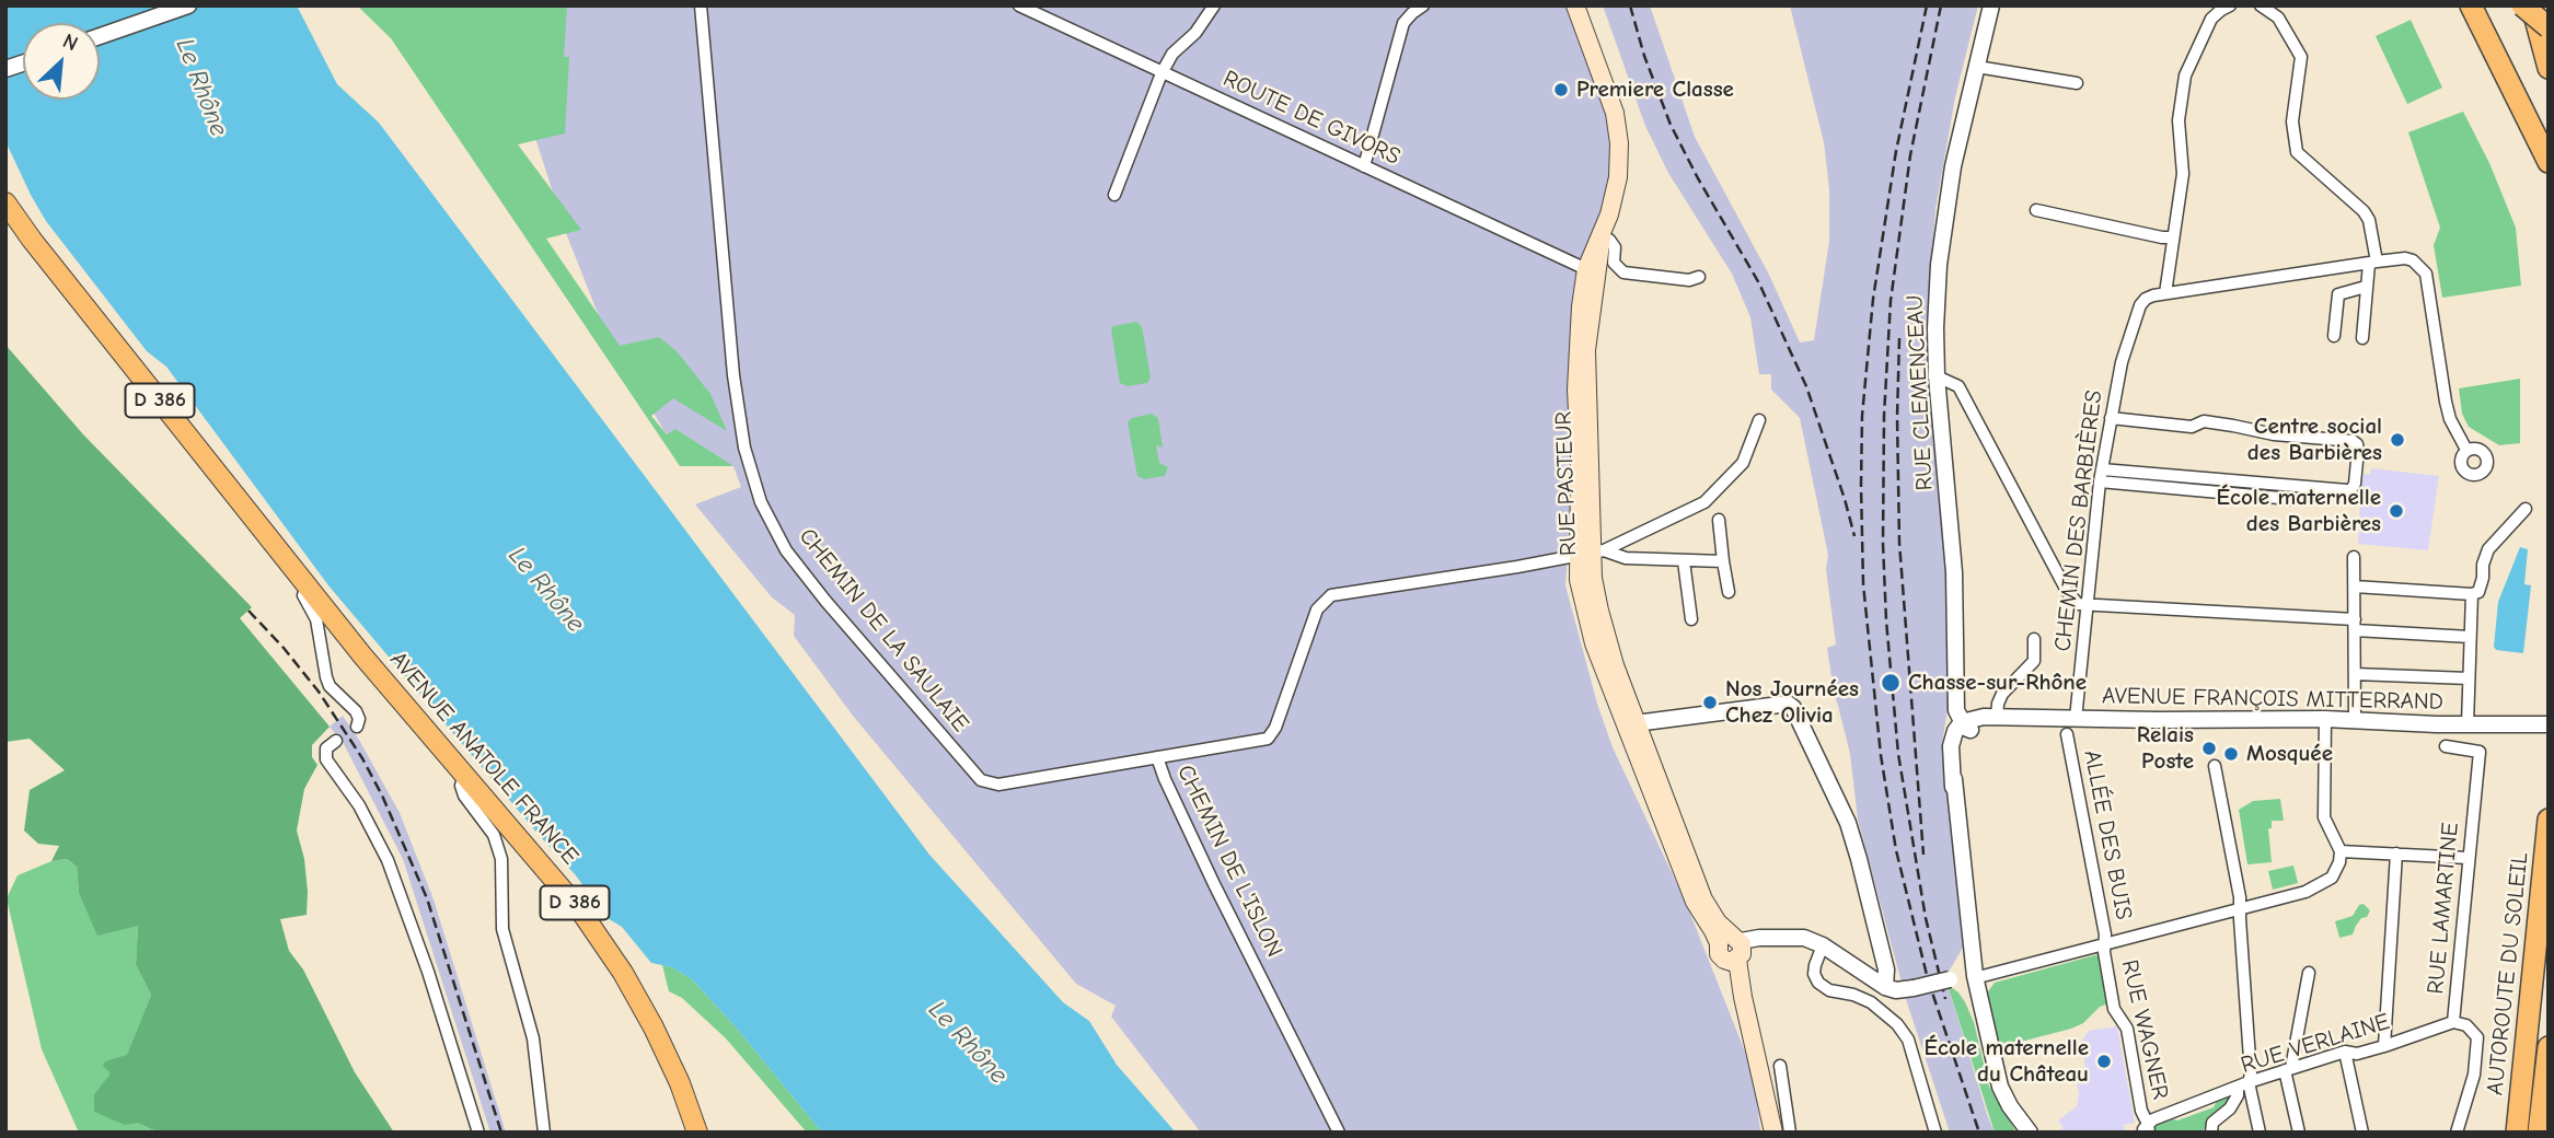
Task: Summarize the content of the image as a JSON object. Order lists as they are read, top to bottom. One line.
{"streets":{"highway":["AUTOROUTE DU SOLEIL"],"main road":["D 386","RUE PASTEUR","AVENUE ANATOLE FRANCE"],"street":["ROUTE DE GIVORS","RUE CLEMENCEAU","CHEMIN DES BARBIÈRES","CHEMIN DE LA SAULAIE","AVENUE FRANÇOIS MITTERRAND","ALLÉE DES BUIS","CHEMIN DE L'ISLON","RUE LAMARTINE","RUE WAGNER","RUE VERLAINE"]},"crossings":[["ROUTE DE GIVORS","RUE PASTEUR"],["RUE CLEMENCEAU","AVENUE FRANÇOIS MITTERRAND"],["D 386","AVENUE ANATOLE FRANCE"],["RUE PASTEUR","CHEMIN DE L'ISLON"],["CHEMIN DES BARBIÈRES","AVENUE FRANÇOIS MITTERRAND"],["CHEMIN DE LA SAULAIE","CHEMIN DE L'ISLON"],["ALLÉE DES BUIS","RUE WAGNER"],["RUE LAMARTINE","RUE VERLAINE"],["RUE WAGNER","RUE VERLAINE"]],"water":["Le Rhône"],"places":["Premiere Classe","Centre social des Barbières","École maternelle des Barbières","Chasse-sur-Rhône","Nos Journées Chez Olivia","Relais Poste","Mosquée","École maternelle du Château"],"north":"top right"}
